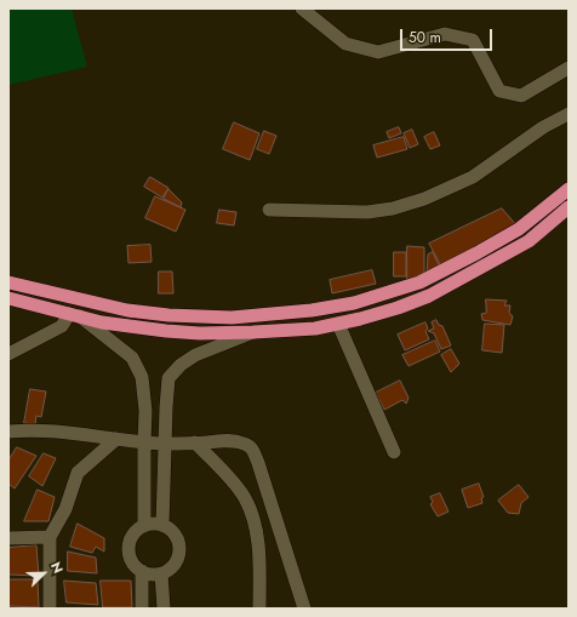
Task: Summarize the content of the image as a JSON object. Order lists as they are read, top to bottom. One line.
{"scale_bar":"50 m","north":"top right"}
